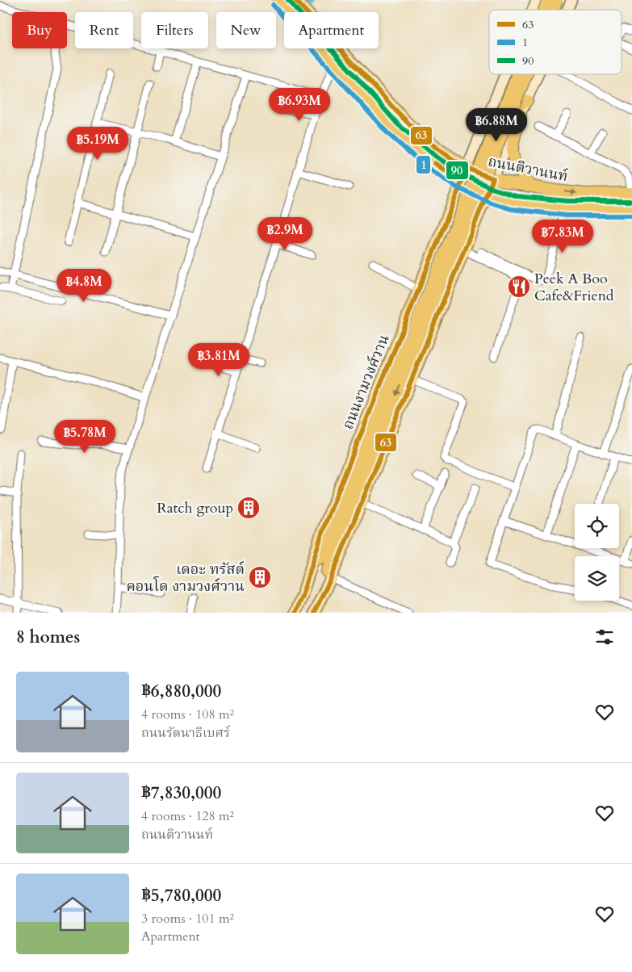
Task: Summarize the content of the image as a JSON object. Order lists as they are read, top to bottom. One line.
{"streets":{"main road":["ถนนติวานนท์","ถนนงามวงศ์วาน"]},"crossings":[["ถนนติวานนท์","ถนนงามวงศ์วาน"]],"places":{"restaurant":["Peek A Boo Cafe&Friend"],"building":["Ratch group","เดอะ ทรัสต์ คอนโด งามวงศ์วาน"]},"lines":["transit line 63","transit line 90","transit line 1"],"legend":["63","1","90"],"page":{"chip":["Buy","Rent","Filters","New","Apartment"],"price":["฿6.93M","฿6.88M","฿5.19M","฿2.9M","฿7.83M","฿4.8M","฿3.81M","฿5.78M"],"heading":"8 homes","list":[{"name":"฿6,880,000","note":"4 rooms · 108 m² · ถนนรัตนาธิเบศร์"},{"name":"฿7,830,000","note":"4 rooms · 128 m² · ถนนติวานนท์"},{"name":"฿5,780,000","note":"3 rooms · 101 m² · Apartment"}]}}
